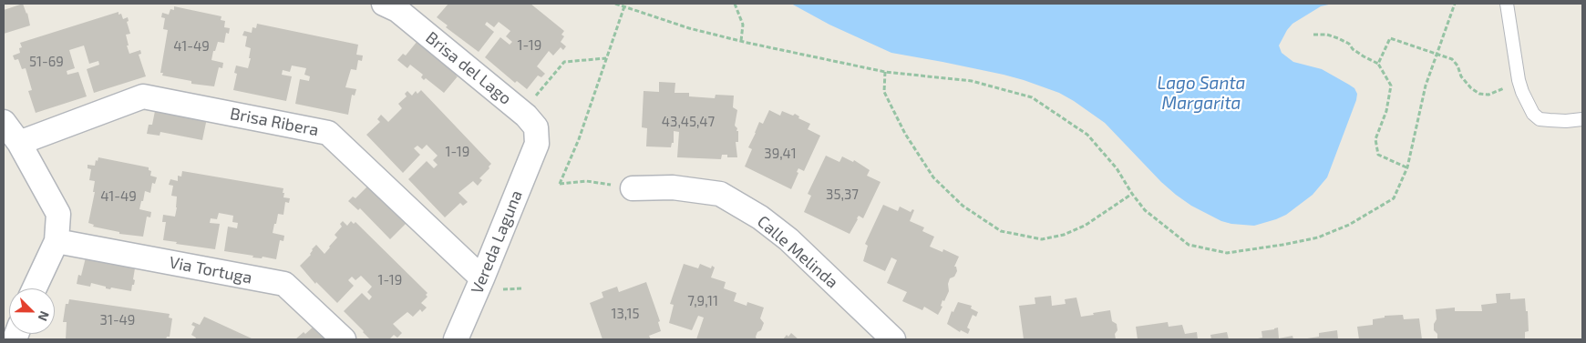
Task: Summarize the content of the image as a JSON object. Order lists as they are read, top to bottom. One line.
{"streets":{"street":["Brisa del Lago","Brisa Ribera","Vereda Laguna","Calle Melinda","Via Tortuga"]},"crossings":[["Brisa del Lago","Vereda Laguna"],["Brisa Ribera","Vereda Laguna"]],"water":["Lago Santa Margarita"],"house_numbers":["1-19","41-49","51-69","43,45,47","1-19","39,41","35,37","41-49","1-19","7,9,11","13,15","31-49"],"north":"bottom right"}
